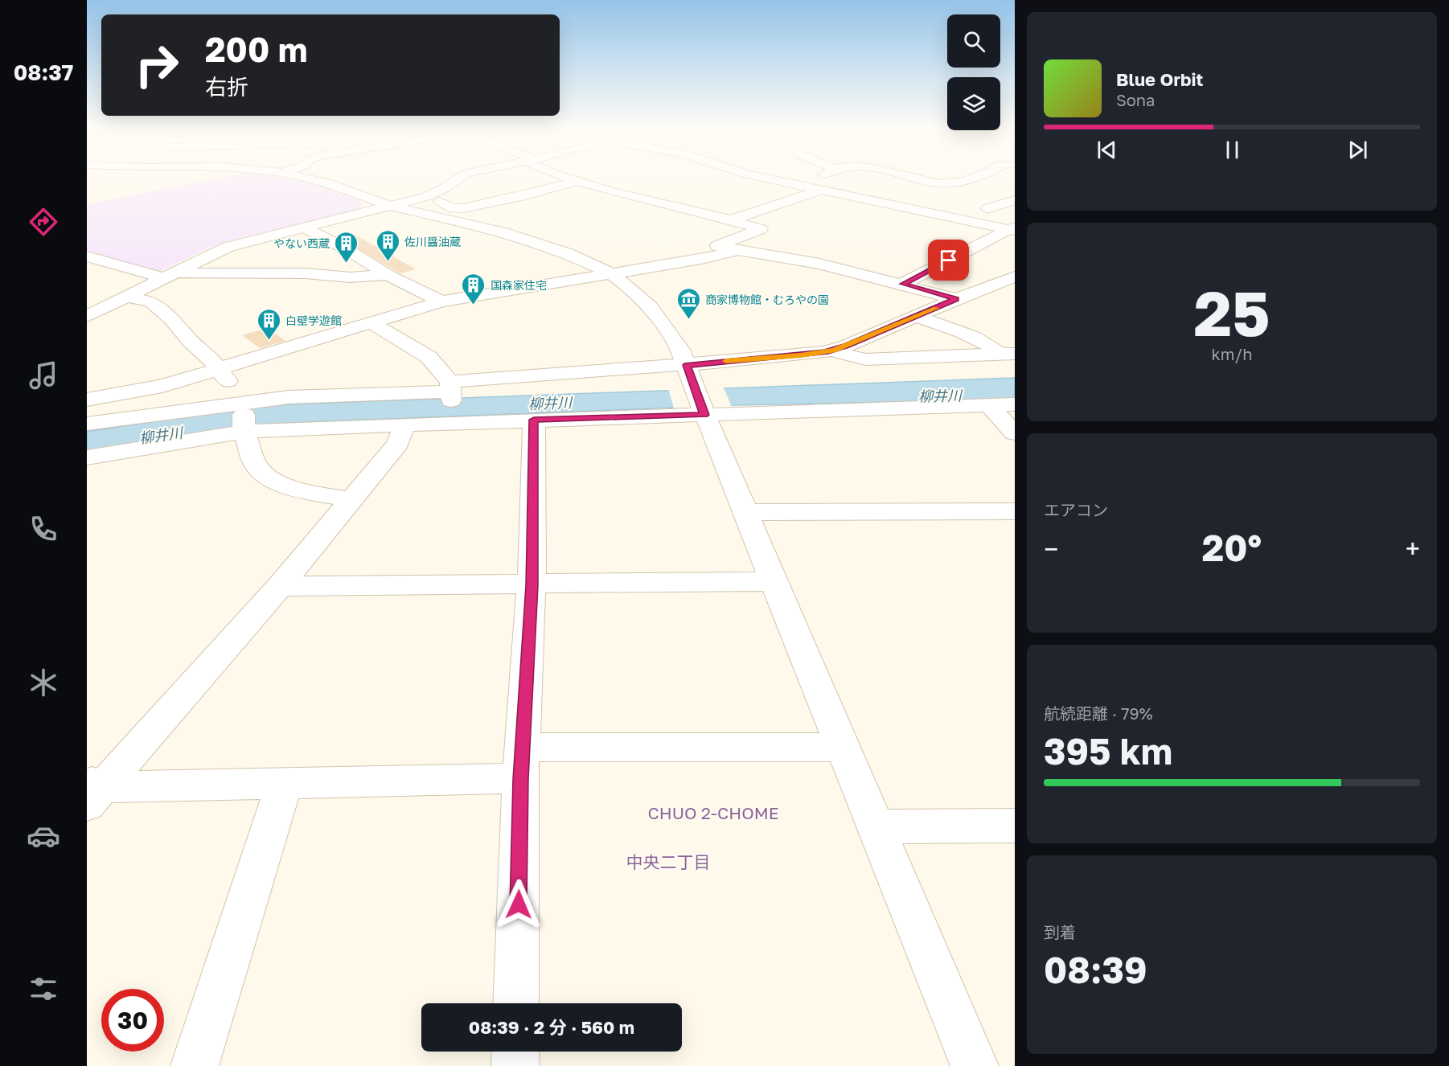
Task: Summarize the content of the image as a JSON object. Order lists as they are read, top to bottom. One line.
{"districts":["CHUO 2-CHOME","中央二丁目"],"water":["柳井川"],"places":{"building":["佐川醤油蔵","やない西蔵","国森家住宅","白壁学遊館"],"museum":["商家博物館・むろやの園"]},"page":{"tabs":"08:37","turn":["200 m","右折"],"song":["Blue Orbit","Sona"],"tile":[["25","km/h"],"エアコン",["航続距離 · 79%","395 km"],["到着","08:39"]],"heat":["−","20°","+"],"limit":"30","trip":"08:39 · 2 分 · 560 m"}}
